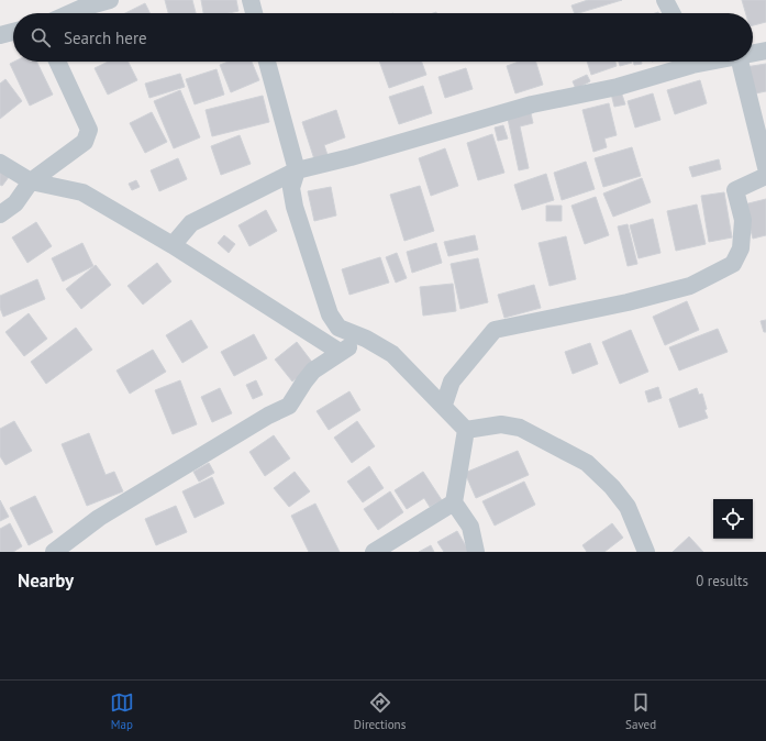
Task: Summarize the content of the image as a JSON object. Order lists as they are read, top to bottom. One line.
{"page":{"search":"Search here","heading":["Nearby","0 results"],"nav":["Map","Directions","Saved"]}}
